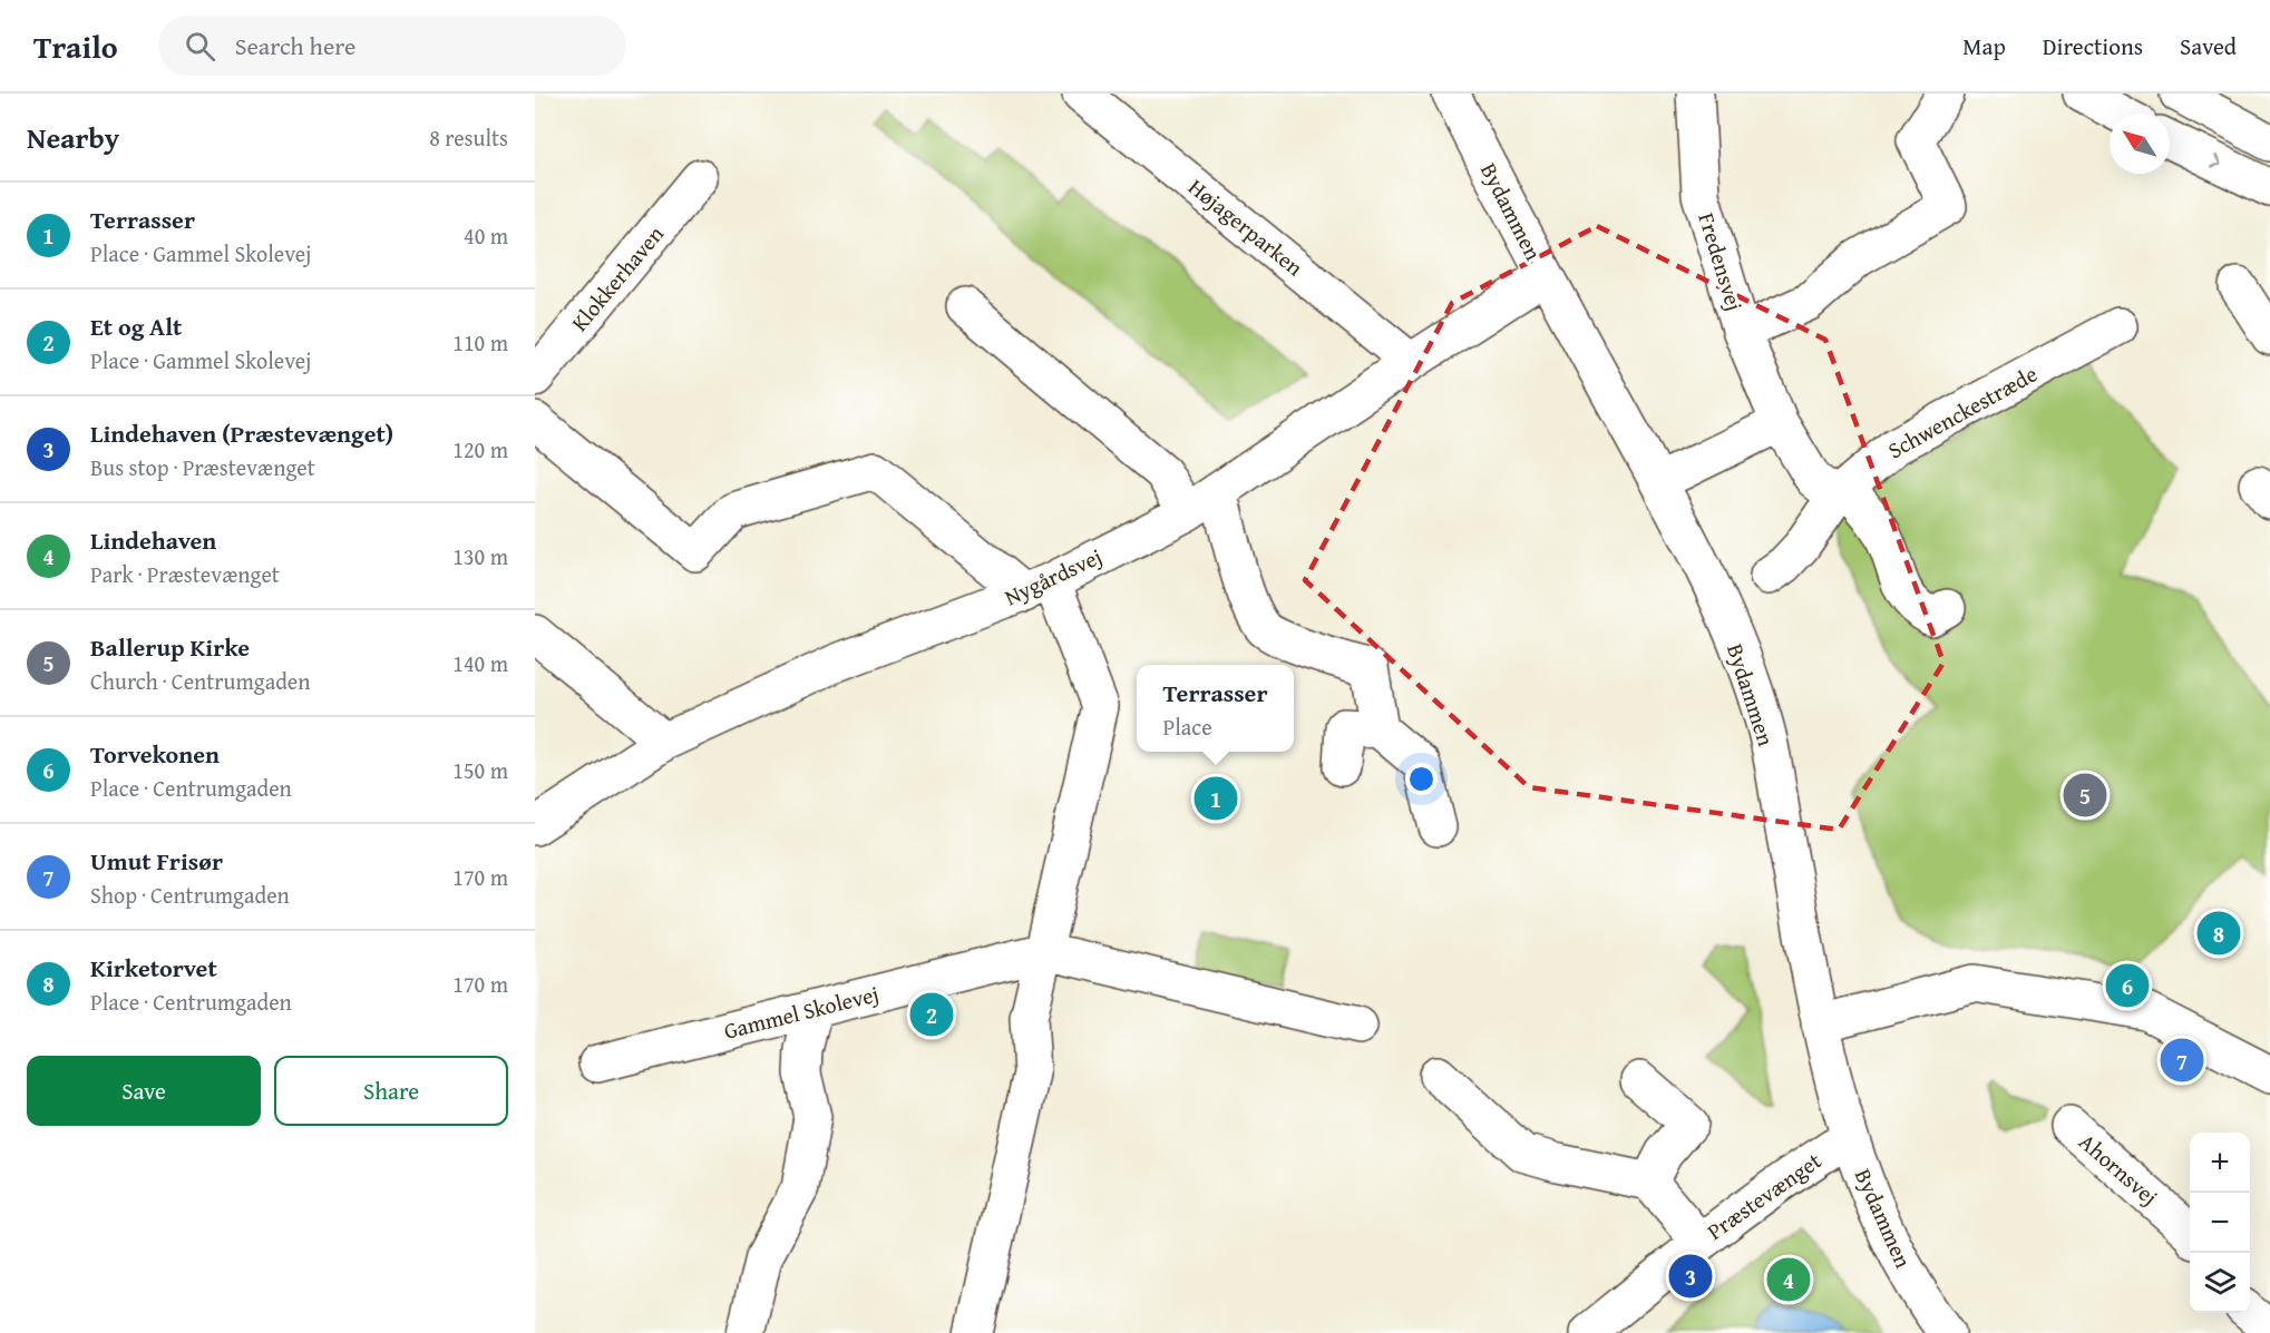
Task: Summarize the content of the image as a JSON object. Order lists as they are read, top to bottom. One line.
{"streets":{"street":["Bydammen","Højagerparken","Fredensvej","Klokkerhaven","Schwenckestræde","Nygårdsvej","Gammel Skolevej","Ahornsvej","Præstevænget"]},"crossings":[["Bydammen","Nygårdsvej"],["Bydammen","Præstevænget"],["Højagerparken","Nygårdsvej"],["Fredensvej","Schwenckestræde"]],"north":"top left","page":{"header":"Trailo","search":"Search here","nav":["Map","Directions","Saved"],"heading":["Nearby","8 results"],"list":[{"mark":"1","name":"Terrasser","note":"Place · Gammel Skolevej","value":"40 m"},{"mark":"2","name":"Et og Alt","note":"Place · Gammel Skolevej","value":"110 m"},{"mark":"3","name":"Lindehaven (Præstevænget)","note":"Bus stop · Præstevænget","value":"120 m"},{"mark":"4","name":"Lindehaven","note":"Park · Præstevænget","value":"130 m"},{"mark":"5","name":"Ballerup Kirke","note":"Church · Centrumgaden","value":"140 m"},{"mark":"6","name":"Torvekonen","note":"Place · Centrumgaden","value":"150 m"},{"mark":"7","name":"Umut Frisør","note":"Shop · Centrumgaden","value":"170 m"},{"mark":"8","name":"Kirketorvet","note":"Place · Centrumgaden","value":"170 m"}],"popup":["Terrasser","Place"],"pins":["5","1","8","6","2","7","3","4"],"buttons":["Save","Share"],"map_buttons":["+","−"]}}
